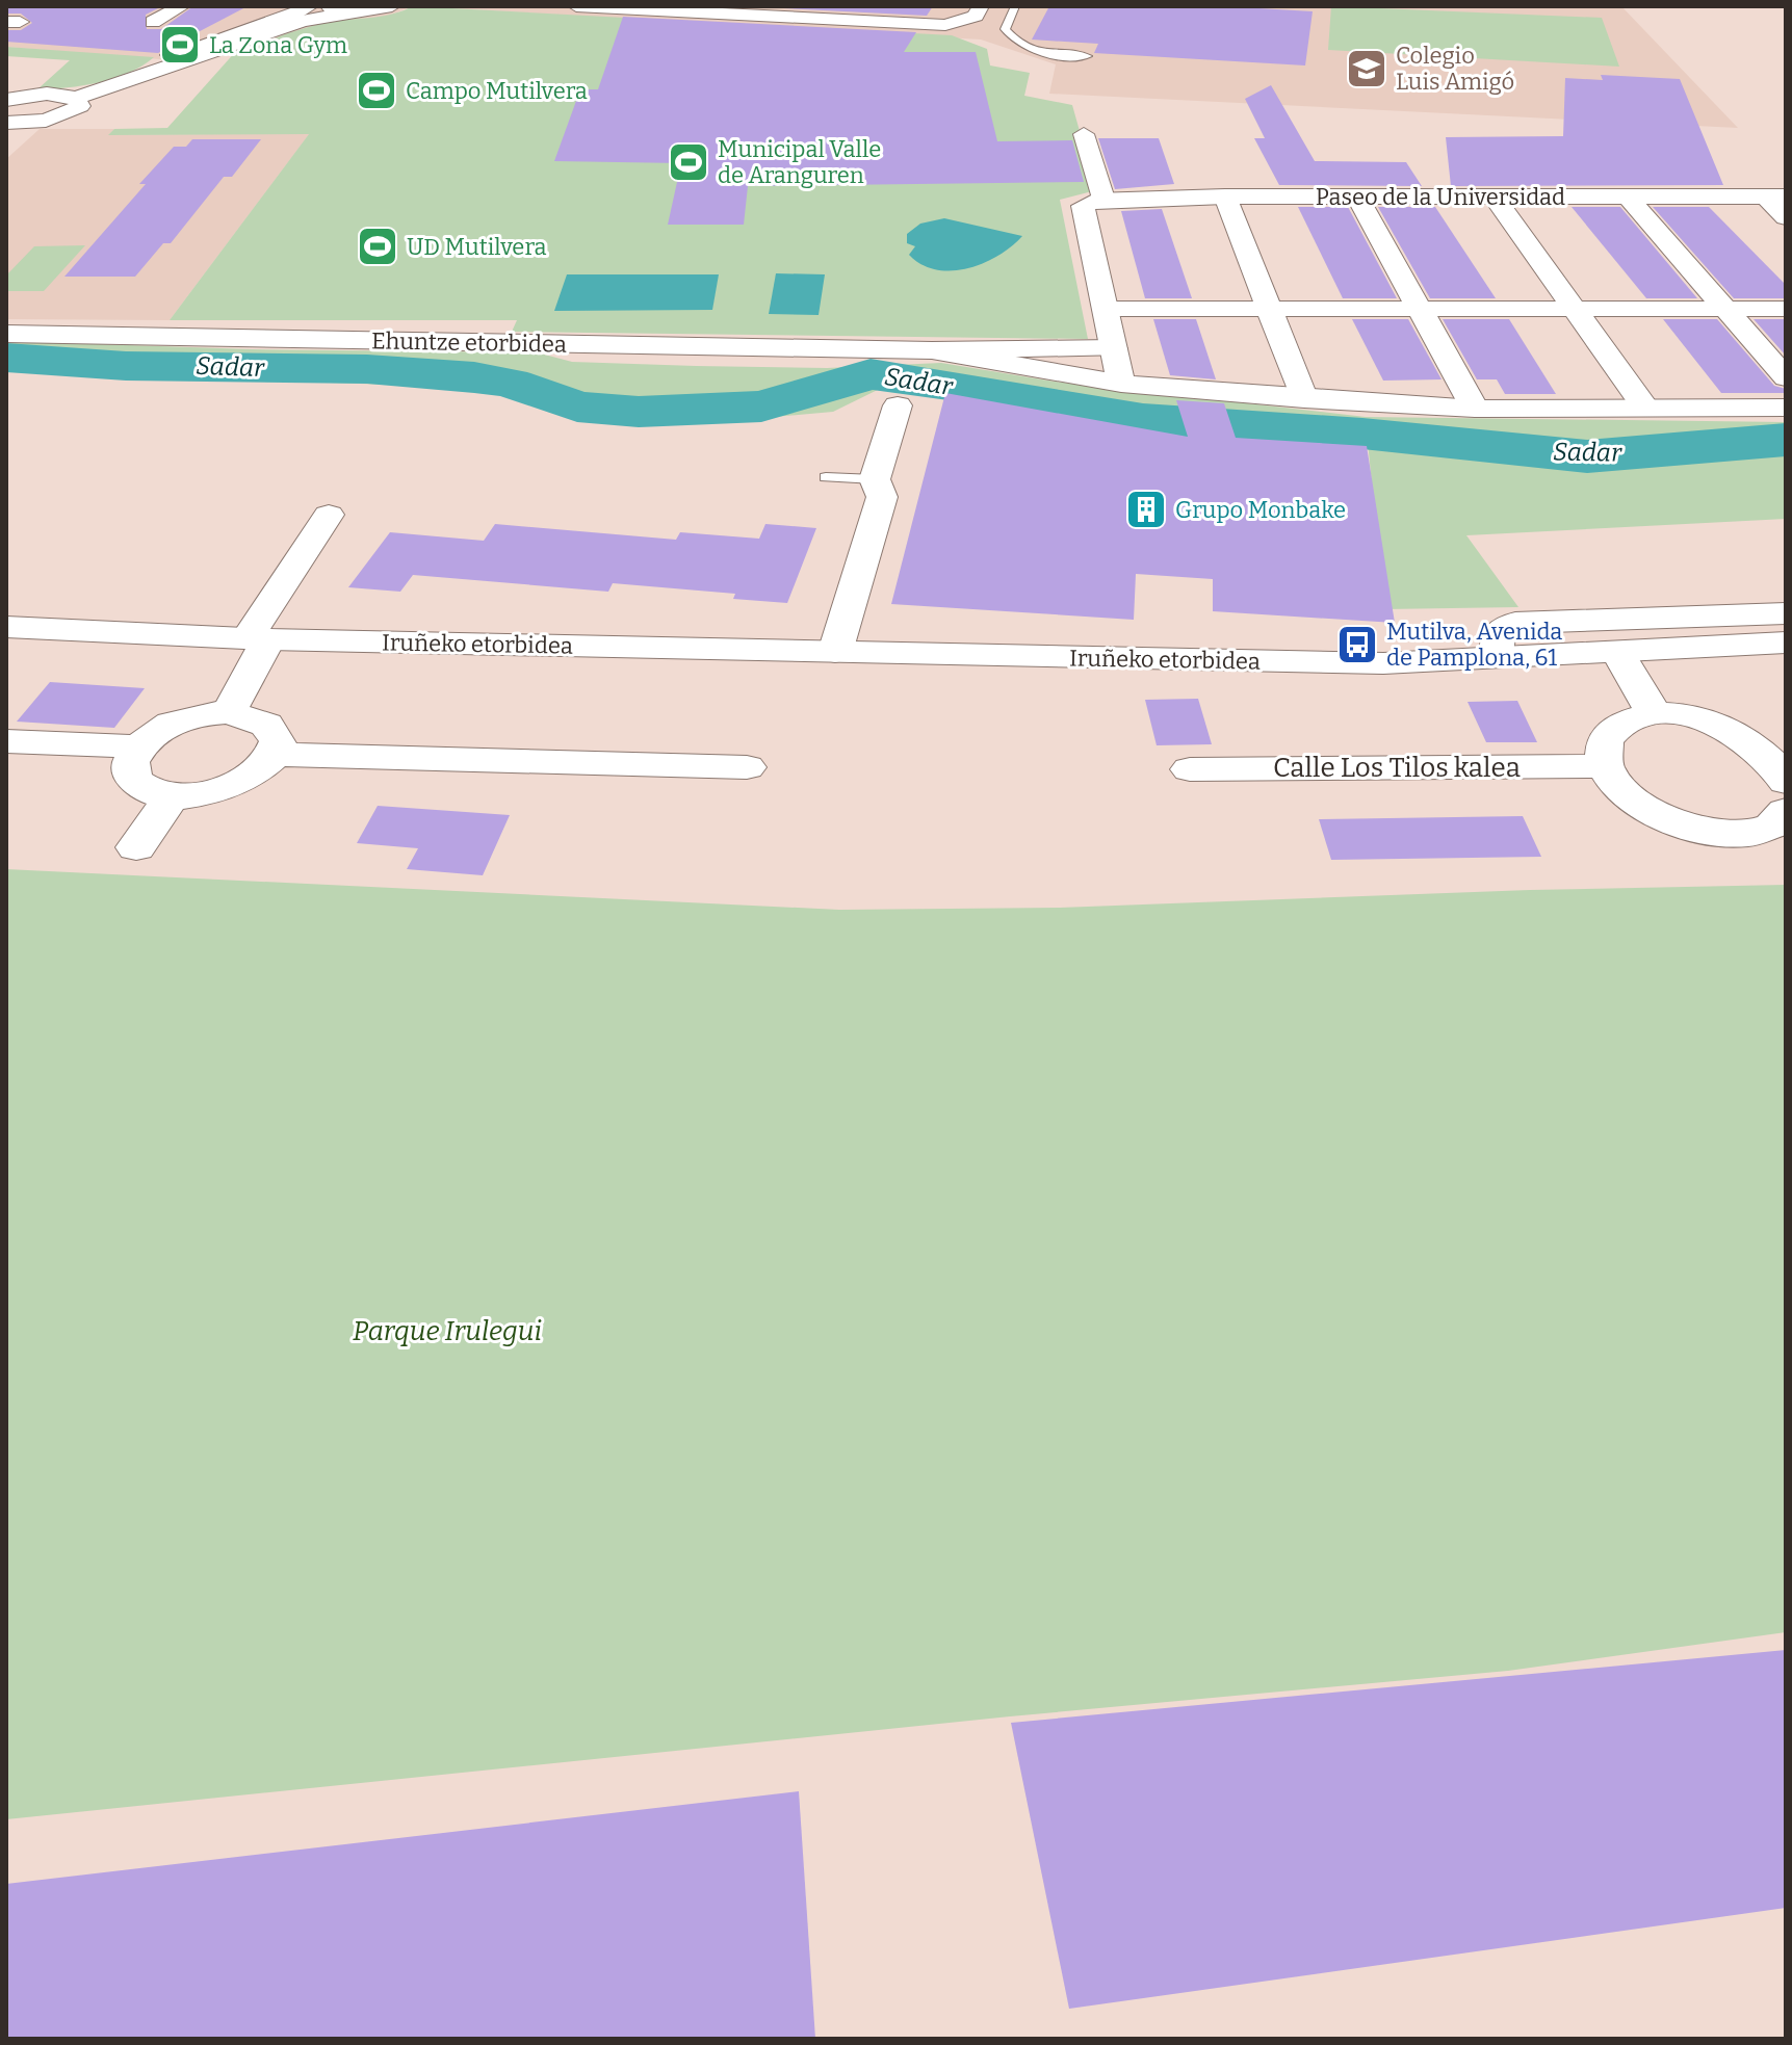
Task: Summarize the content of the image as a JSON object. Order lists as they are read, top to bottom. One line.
{"streets":{"street":["Paseo de la Universidad","Ehuntze etorbidea","Iruñeko etorbidea","Calle Los Tilos kalea"]},"water":["Sadar"],"parks":["Parque Irulegui"],"places":{"sports":["La Zona Gym","Campo Mutilvera","Municipal Valle de Aranguren","UD Mutilvera"],"school or university":["Colegio Luis Amigó"],"building":["Grupo Monbake"],"bus stop":["Mutilva, Avenida de Pamplona, 61"]}}
